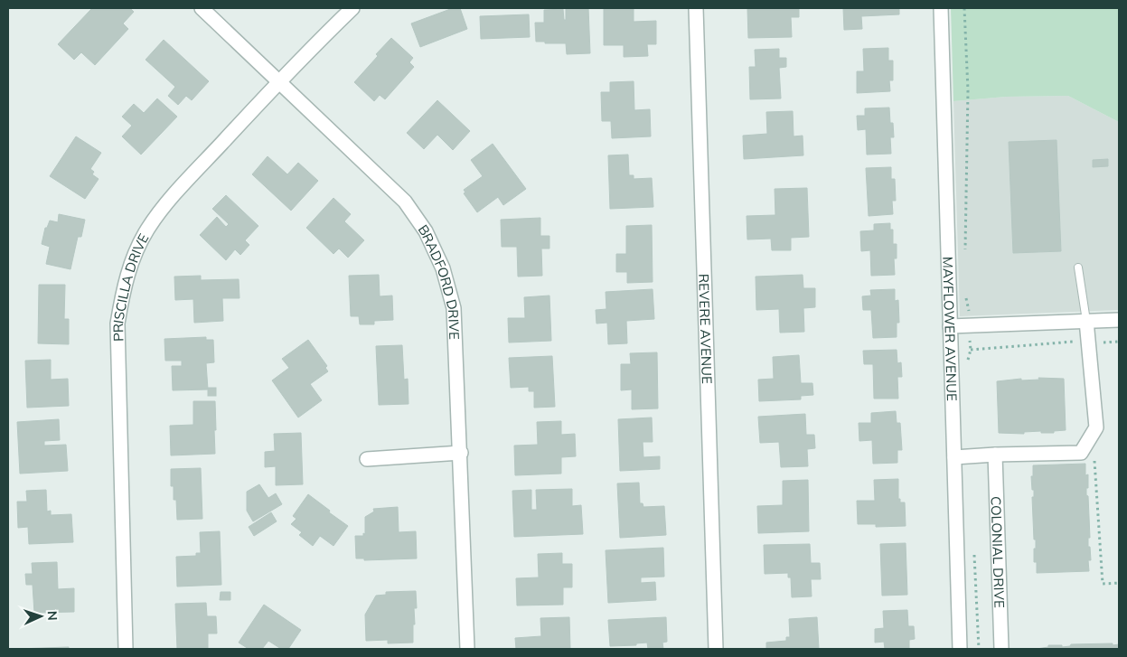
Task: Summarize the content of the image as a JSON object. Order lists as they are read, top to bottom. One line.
{"streets":{"street":["BRADFORD DRIVE","PRISCILLA DRIVE","REVERE AVENUE","MAYFLOWER AVENUE","COLONIAL DRIVE"]},"crossings":[["BRADFORD DRIVE","PRISCILLA DRIVE"]],"north":"right"}
